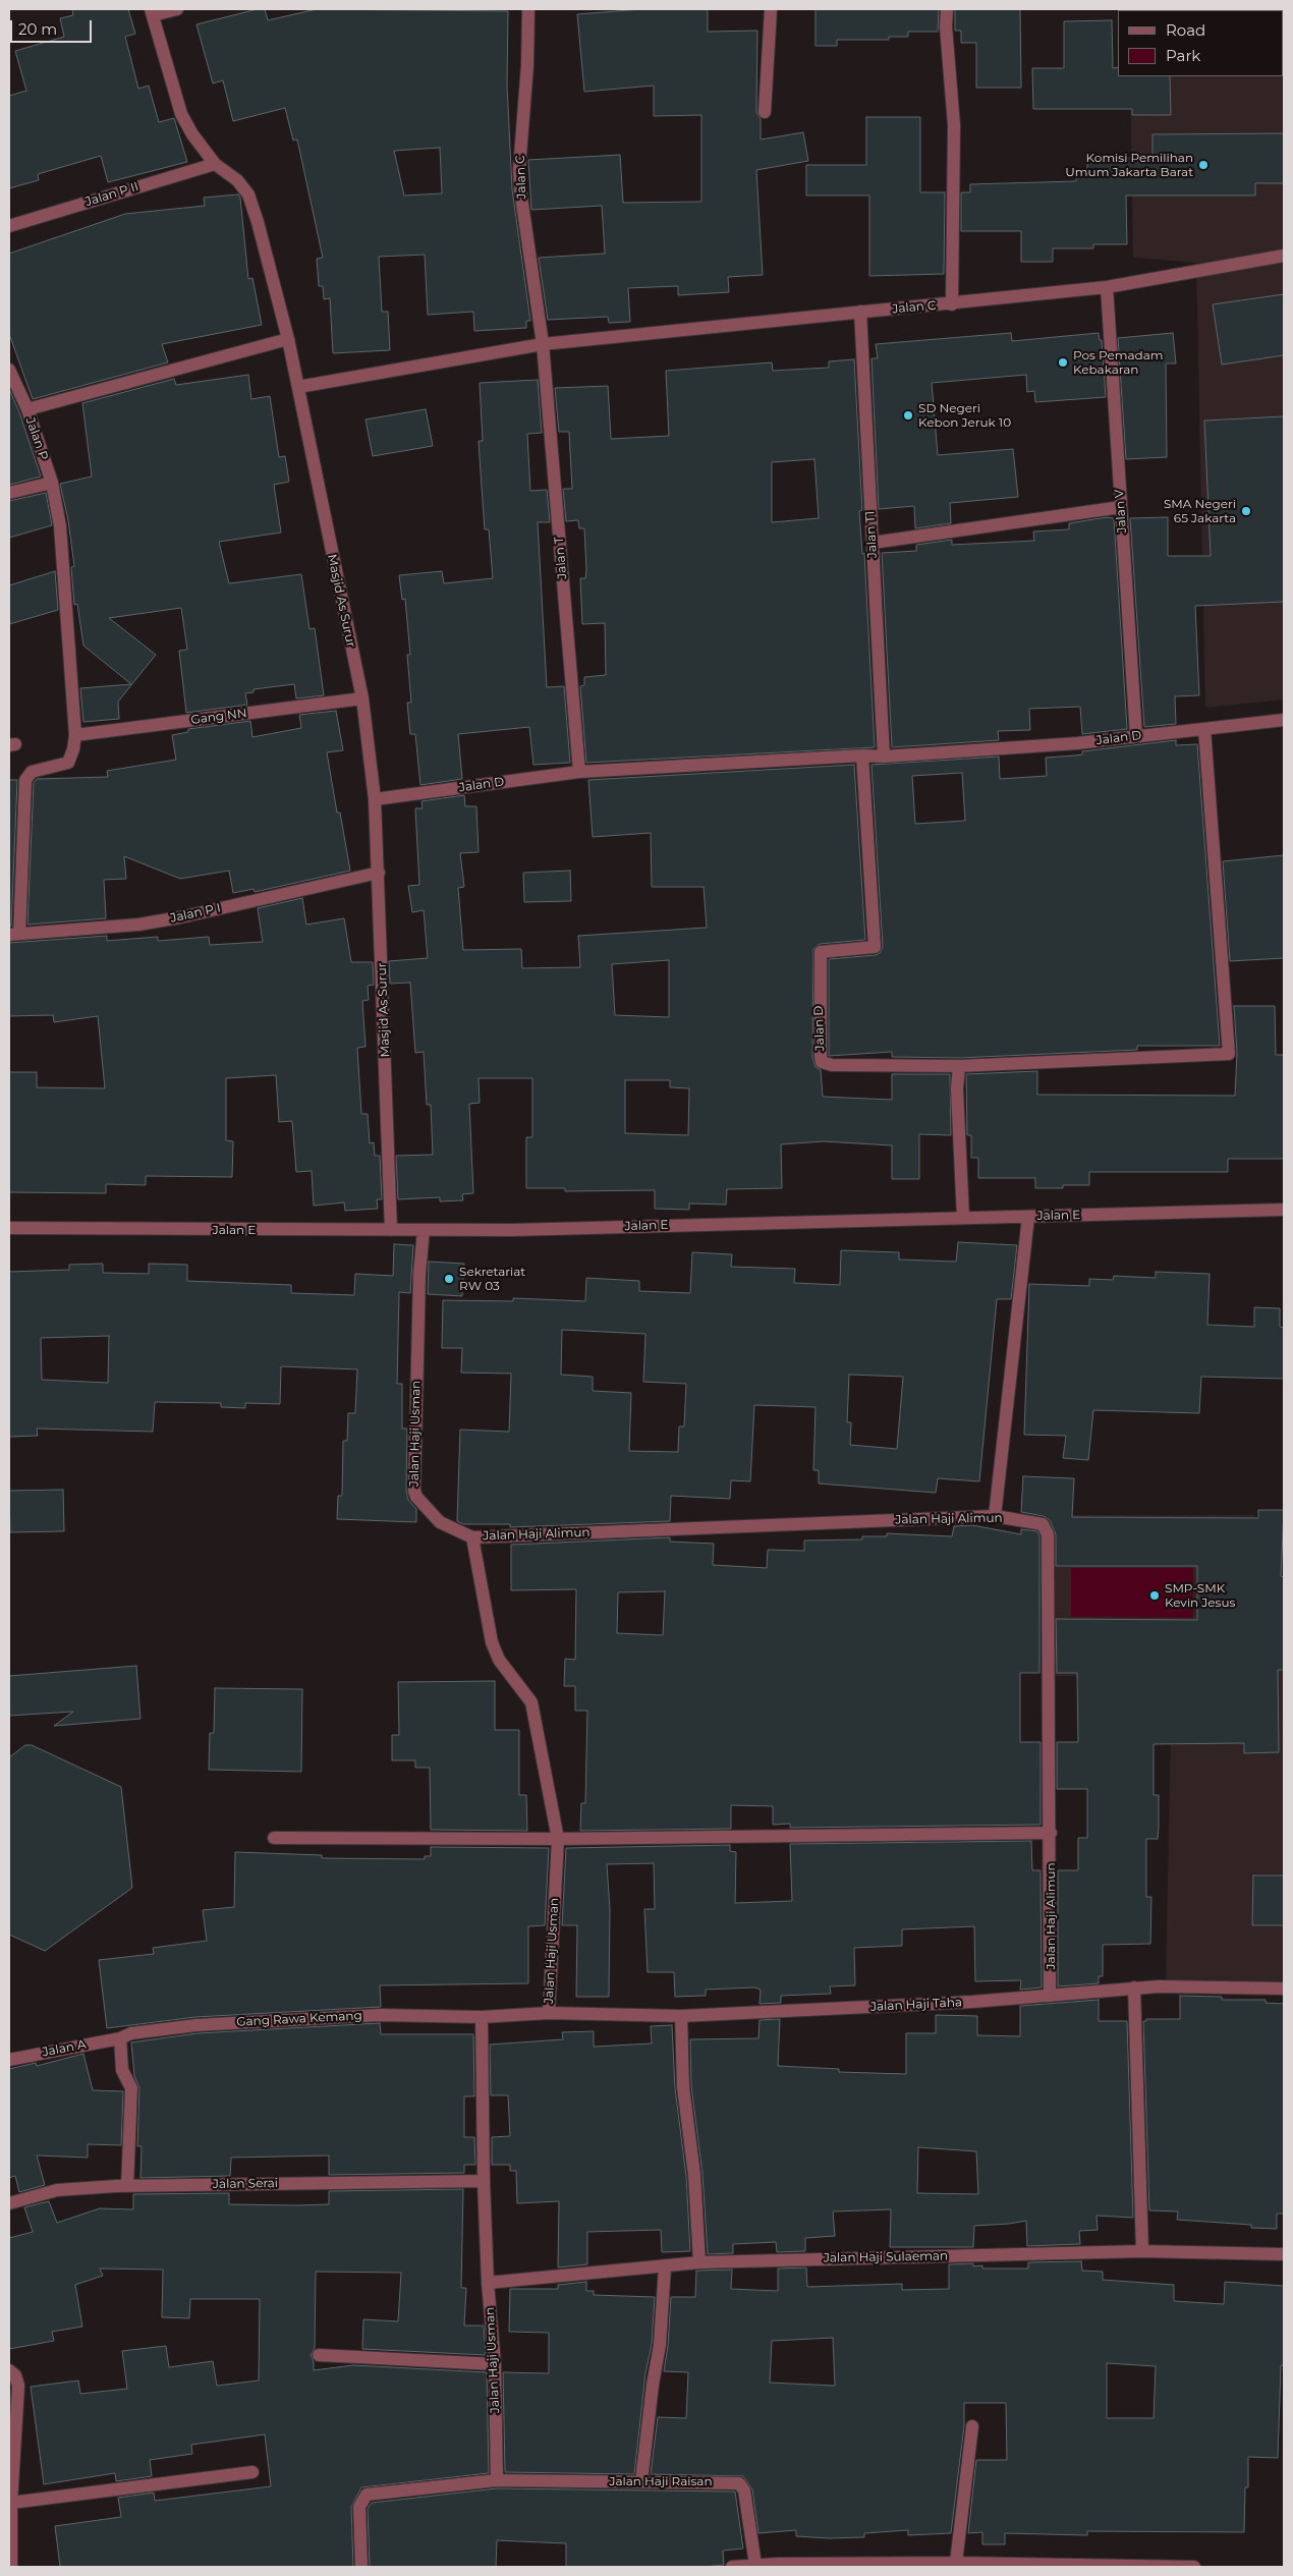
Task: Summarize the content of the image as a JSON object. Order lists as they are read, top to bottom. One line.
{"streets":{"street":["Jalan C","Jalan P II","Jalan P","Jalan V","Jalan T1","Jalan T","Masjid As Surur","Gang NN","Jalan D","Jalan P I","Jalan E","Jalan Haji Usman","Jalan Haji Alimun","Jalan Haji Taha","Gang Rawa Kemang","Jalan A","Jalan Serai","Jalan Haji Sulaeman","Jalan Haji Raisan"]},"crossings":[["Jalan C","Jalan V"],["Jalan C","Jalan T1"],["Jalan C","Jalan T"],["Jalan C","Masjid As Surur"],["Jalan P II","Masjid As Surur"],["Jalan P","Masjid As Surur"],["Jalan P","Gang NN"],["Jalan P","Jalan P I"],["Jalan V","Jalan D"],["Jalan T1","Jalan D"],["Jalan T","Jalan D"],["Masjid As Surur","Gang NN"],["Masjid As Surur","Jalan D"],["Masjid As Surur","Jalan P I"],["Masjid As Surur","Jalan E"],["Jalan E","Jalan Haji Usman"],["Jalan Haji Usman","Jalan Haji Alimun"],["Jalan Haji Usman","Jalan Haji Taha"],["Jalan Haji Usman","Gang Rawa Kemang"],["Jalan Haji Usman","Jalan Serai"],["Jalan Haji Usman","Jalan Haji Sulaeman"],["Jalan Haji Usman","Jalan Haji Raisan"],["Jalan Haji Alimun","Jalan Haji Taha"],["Gang Rawa Kemang","Jalan A"]],"places":["Komisi Pemilihan Umum Jakarta Barat","Pos Pemadam Kebakaran","SD Negeri Kebon Jeruk 10","SMA Negeri 65 Jakarta","Sekretariat RW 03","SMP-SMK Kevin Jesus"],"legend":["Road","Park"],"scale_bar":"20 m"}
